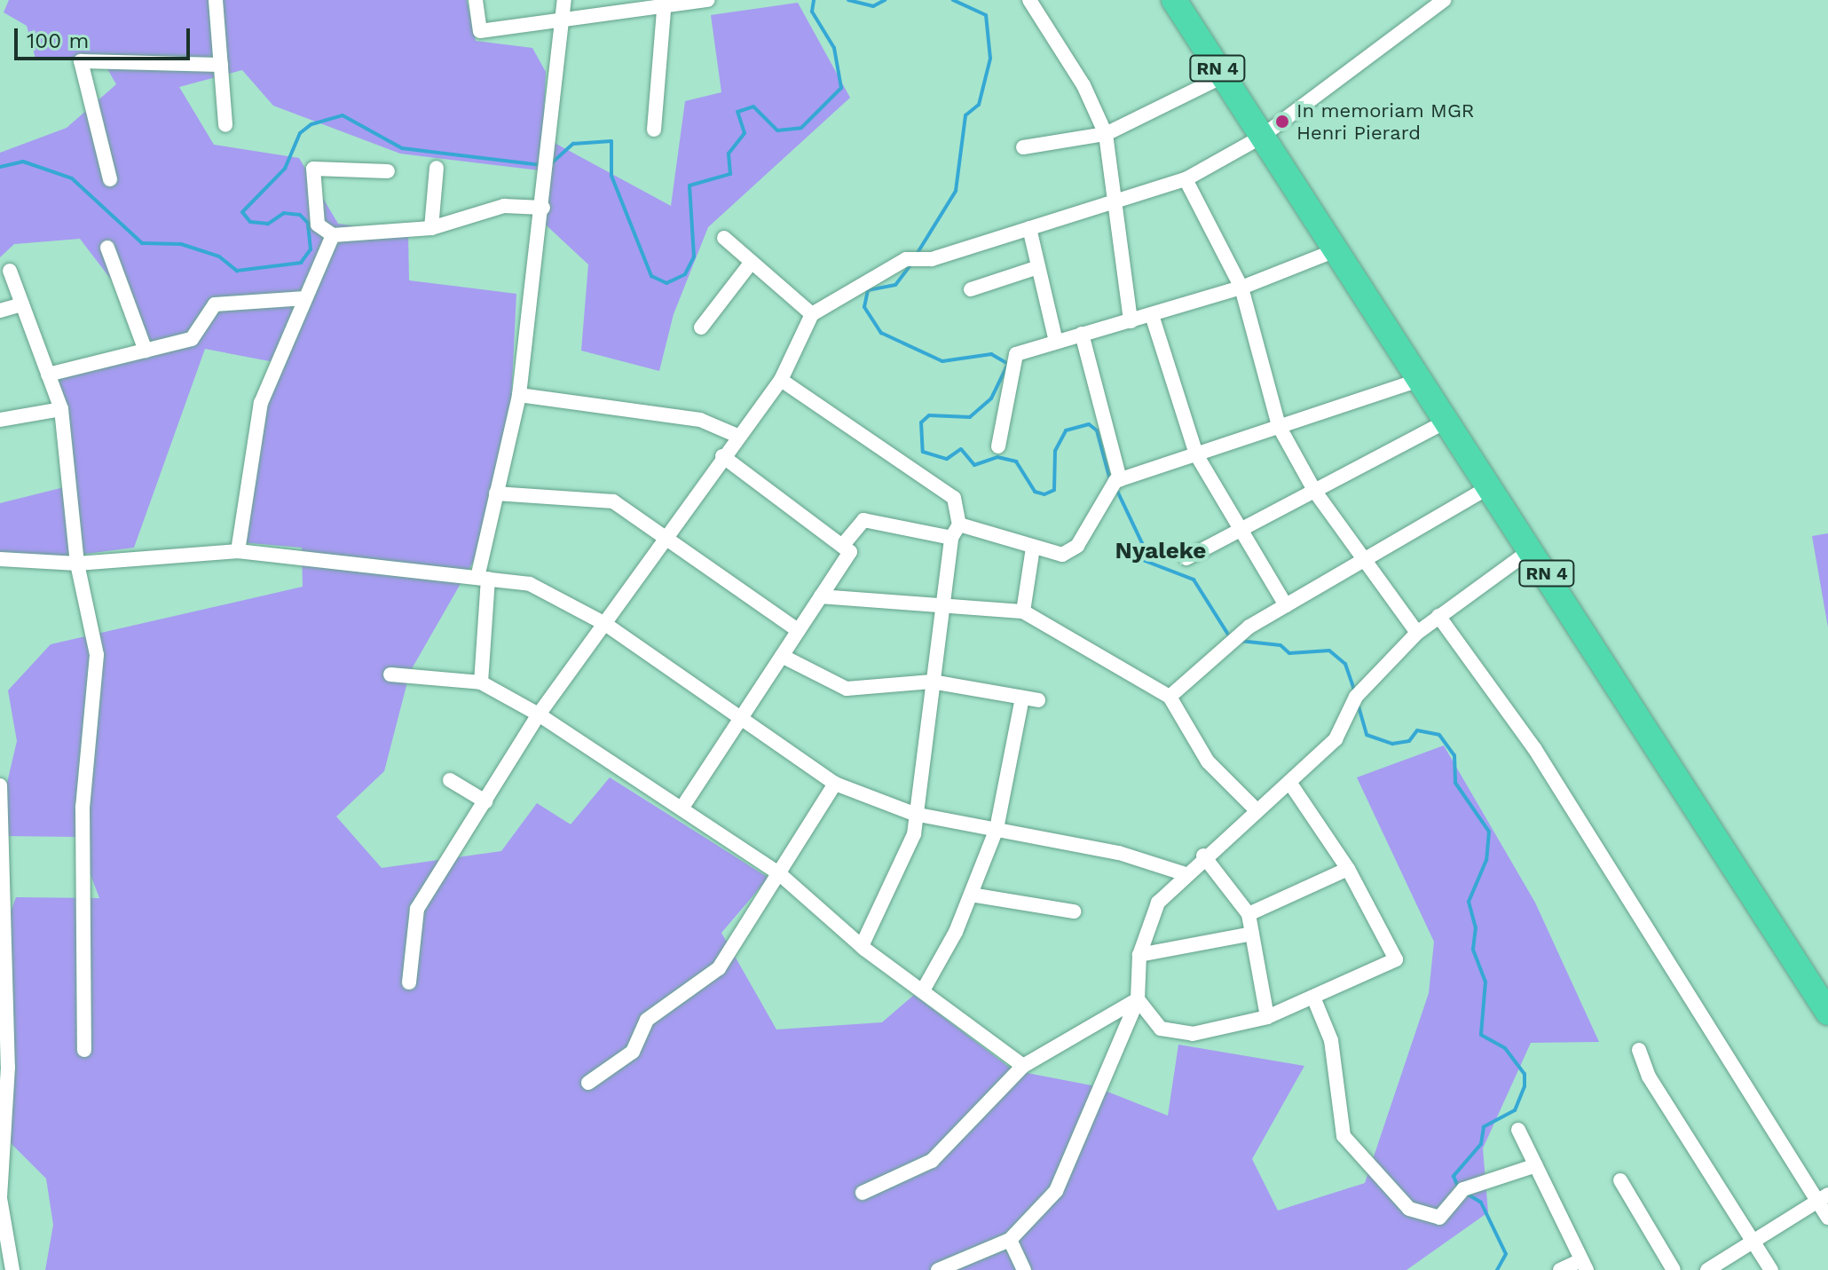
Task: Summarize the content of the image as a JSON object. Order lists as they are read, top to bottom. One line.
{"streets":{"highway":["RN 4"]},"districts":["Nyaleke"],"places":["In memoriam MGR Henri Pierard"],"scale_bar":"100 m"}
